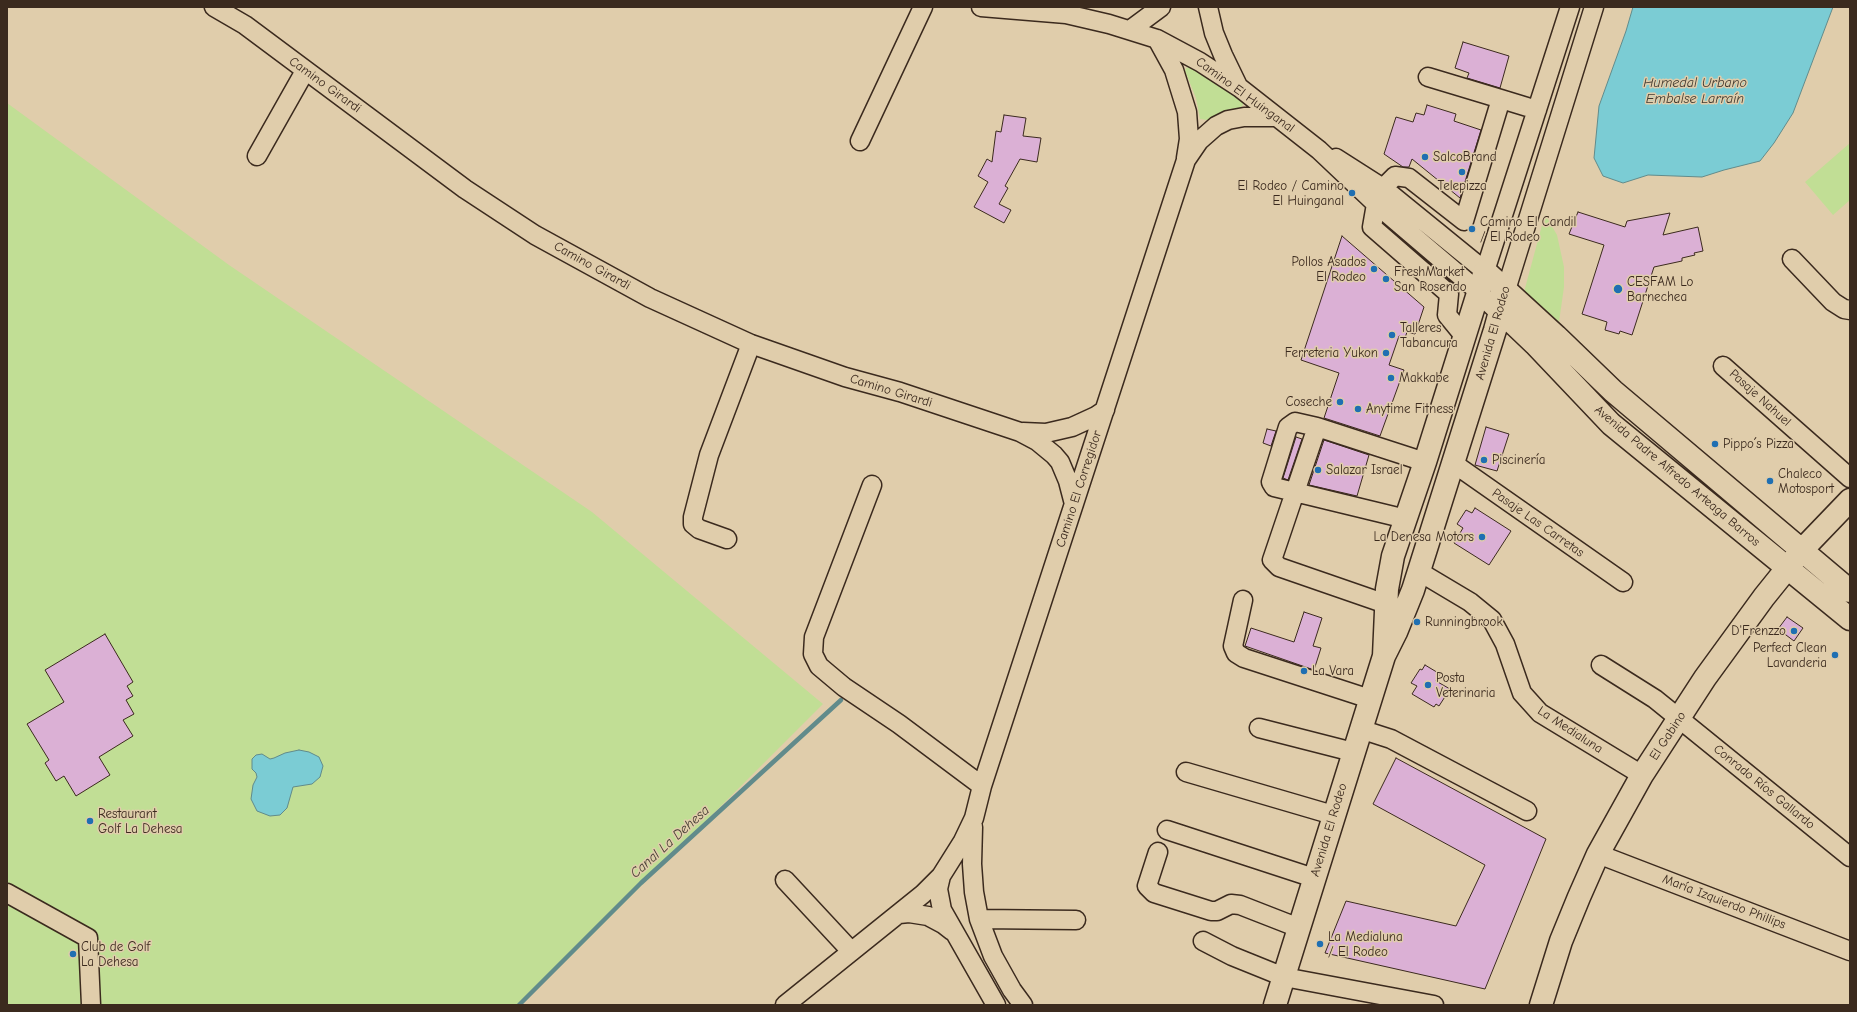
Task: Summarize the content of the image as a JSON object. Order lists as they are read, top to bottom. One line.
{"streets":{"main road":["Avenida El Rodeo","Avenida Padre Alfredo Arteaga Barros","El Gabino"],"street":["Camino Girardi","Camino El Huinganal","Pasaje Nahuel","Camino El Corregidor","Pasaje Las Carretas","La Medialuna","Conrado Ríos Gallardo","María Izquierdo Phillips"]},"crossings":[["Camino Girardi","Camino El Corregidor"],["Camino El Huinganal","Avenida El Rodeo"],["Camino El Huinganal","Avenida Padre Alfredo Arteaga Barros"],["Camino El Huinganal","Camino El Corregidor"],["Avenida El Rodeo","Avenida Padre Alfredo Arteaga Barros"],["Avenida El Rodeo","Pasaje Las Carretas"],["Avenida El Rodeo","La Medialuna"],["Avenida Padre Alfredo Arteaga Barros","El Gabino"],["La Medialuna","El Gabino"],["El Gabino","Conrado Ríos Gallardo"],["El Gabino","María Izquierdo Phillips"]],"water":["Humedal Urbano Embalse Larraín","Canal La Dehesa"],"places":["SalcoBrand","Telepizza","El Rodeo / Camino El Huinganal","Camino El Candil / El Rodeo","Pollos Asados El Rodeo","FreshMarket San Rosendo","CESFAM Lo Barnechea","Talleres Tabancura","Ferreteria Yukon","Makkabe","Coseche","Anytime Fitness","Pippo´s Pizza","Piscinería","Salazar Israel","Chaleco Motosport","La Denesa Motors","Runningbrook","D'Frenzzo","Perfect Clean Lavanderia","La Vara","Posta Veterinaria","Restaurant Golf La Dehesa","La Medialuna / El Rodeo","Club de Golf La Dehesa"]}
